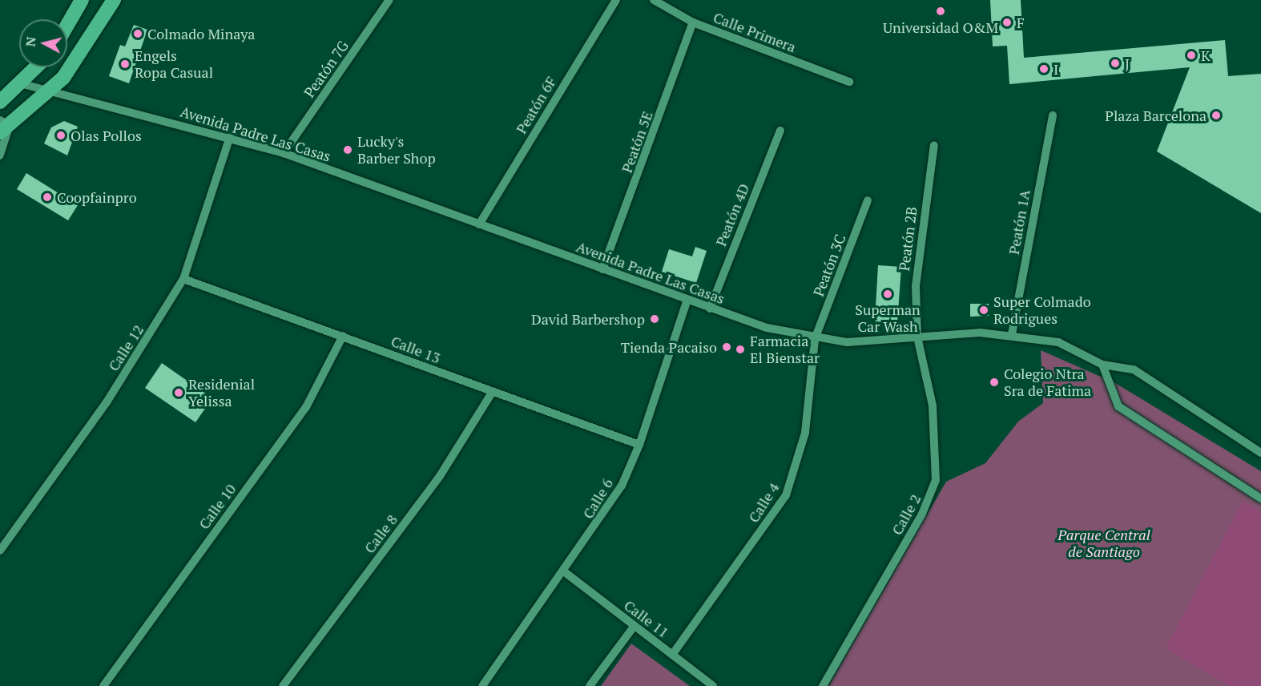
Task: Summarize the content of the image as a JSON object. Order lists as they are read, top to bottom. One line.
{"streets":{"street":["Calle Primera","Peatón 7G","Peatón 6F","Avenida Padre Las Casas","Peatón 5E","Peatón 4D","Peatón 1A","Peatón 2B","Peatón 3C","Calle 12","Calle 13","Calle 6","Calle 4","Calle 10","Calle 2","Calle 8","Calle 11"]},"crossings":[["Calle Primera","Peatón 5E"],["Peatón 7G","Avenida Padre Las Casas"],["Peatón 6F","Avenida Padre Las Casas"],["Avenida Padre Las Casas","Peatón 5E"],["Avenida Padre Las Casas","Peatón 4D"],["Avenida Padre Las Casas","Peatón 1A"],["Avenida Padre Las Casas","Peatón 2B"],["Avenida Padre Las Casas","Peatón 3C"],["Avenida Padre Las Casas","Calle 12"],["Avenida Padre Las Casas","Calle 6"],["Avenida Padre Las Casas","Calle 4"],["Avenida Padre Las Casas","Calle 2"],["Peatón 2B","Calle 2"],["Peatón 3C","Calle 4"],["Calle 12","Calle 13"],["Calle 13","Calle 6"],["Calle 13","Calle 10"],["Calle 13","Calle 8"],["Calle 6","Calle 11"],["Calle 4","Calle 11"]],"parks":["Parque Central de Santiago"],"places":["Universidad O&M","F","Colmado Minaya","K","J","Engels Ropa Casual","I","Plaza Barcelona","Olas Pollos","Lucky's Barber Shop","Coopfainpro","Superman Car Wash","Super Colmado Rodrigues","David Barbershop","Tienda Pacaiso","Farmacia El Bienstar","Colegio Ntra Sra de Fatima","Residenial Yelissa"],"north":"left"}
